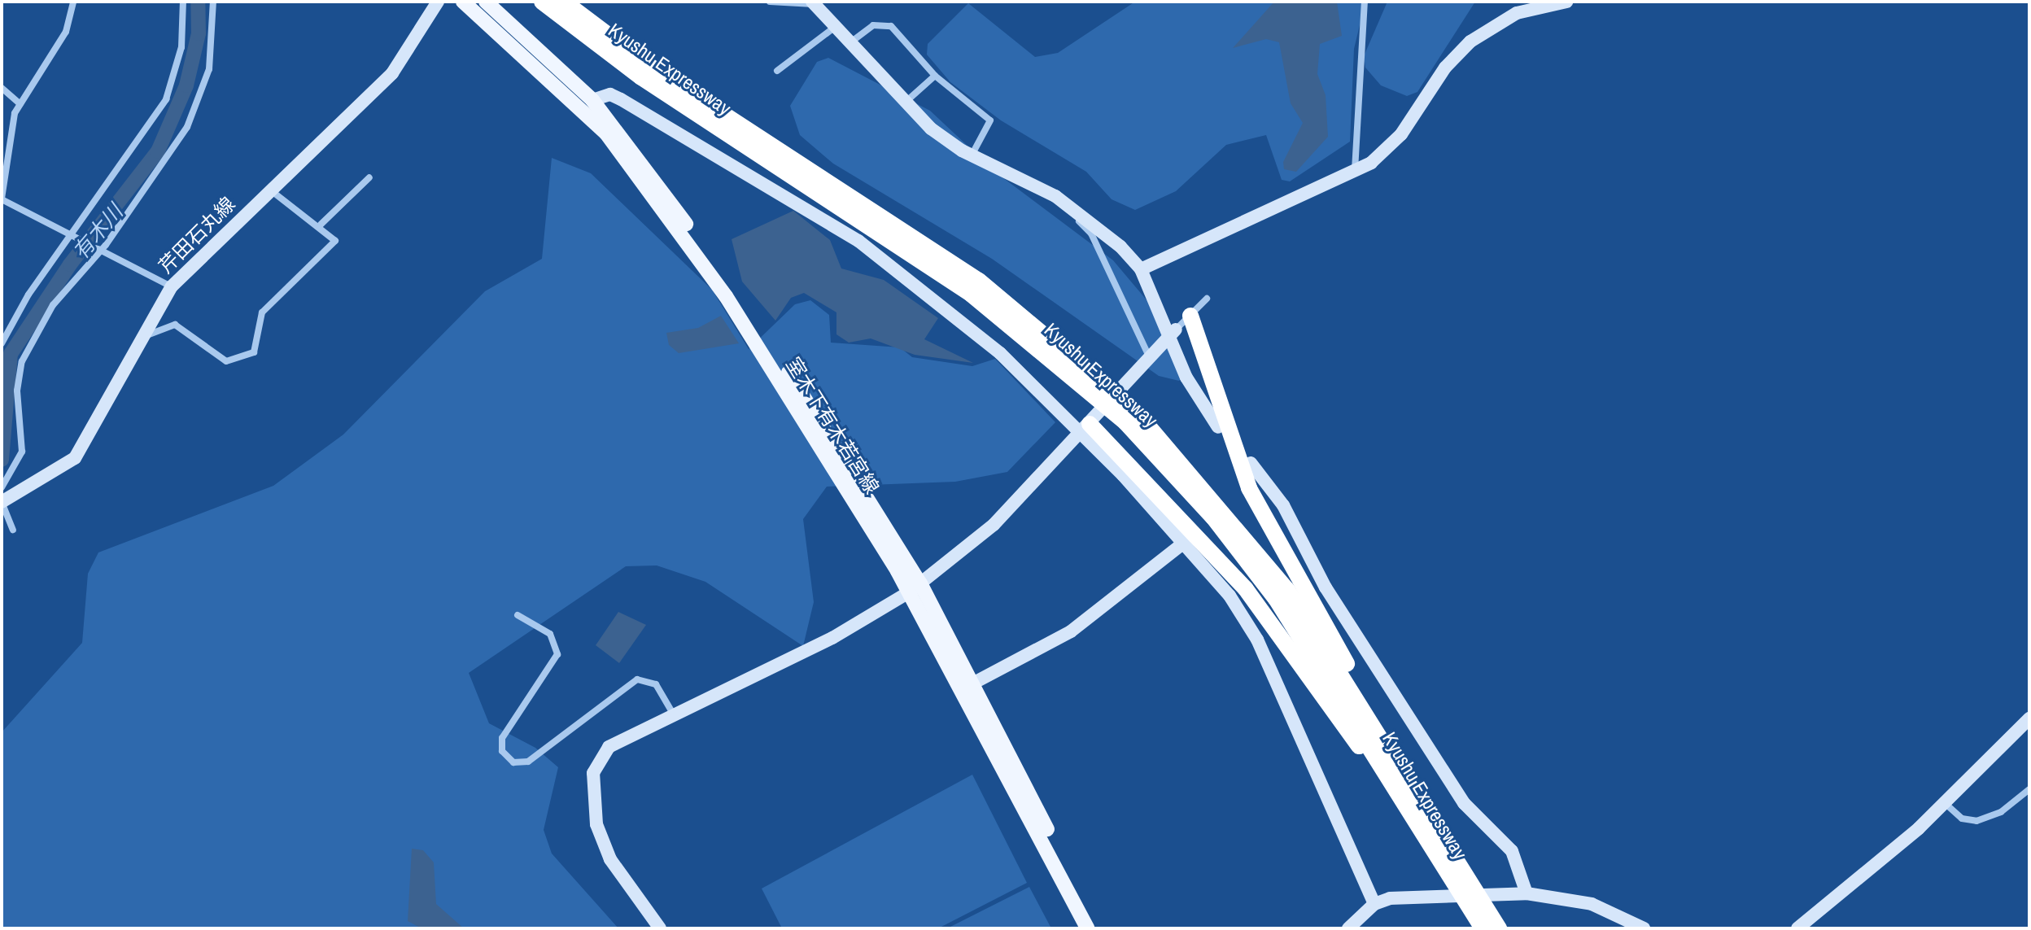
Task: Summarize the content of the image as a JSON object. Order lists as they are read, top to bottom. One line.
{"streets":{"highway":["Kyushu Expressway"],"main road":["室木下有木若宮線"],"street":["芹田石丸線"]},"water":["有木川"]}
